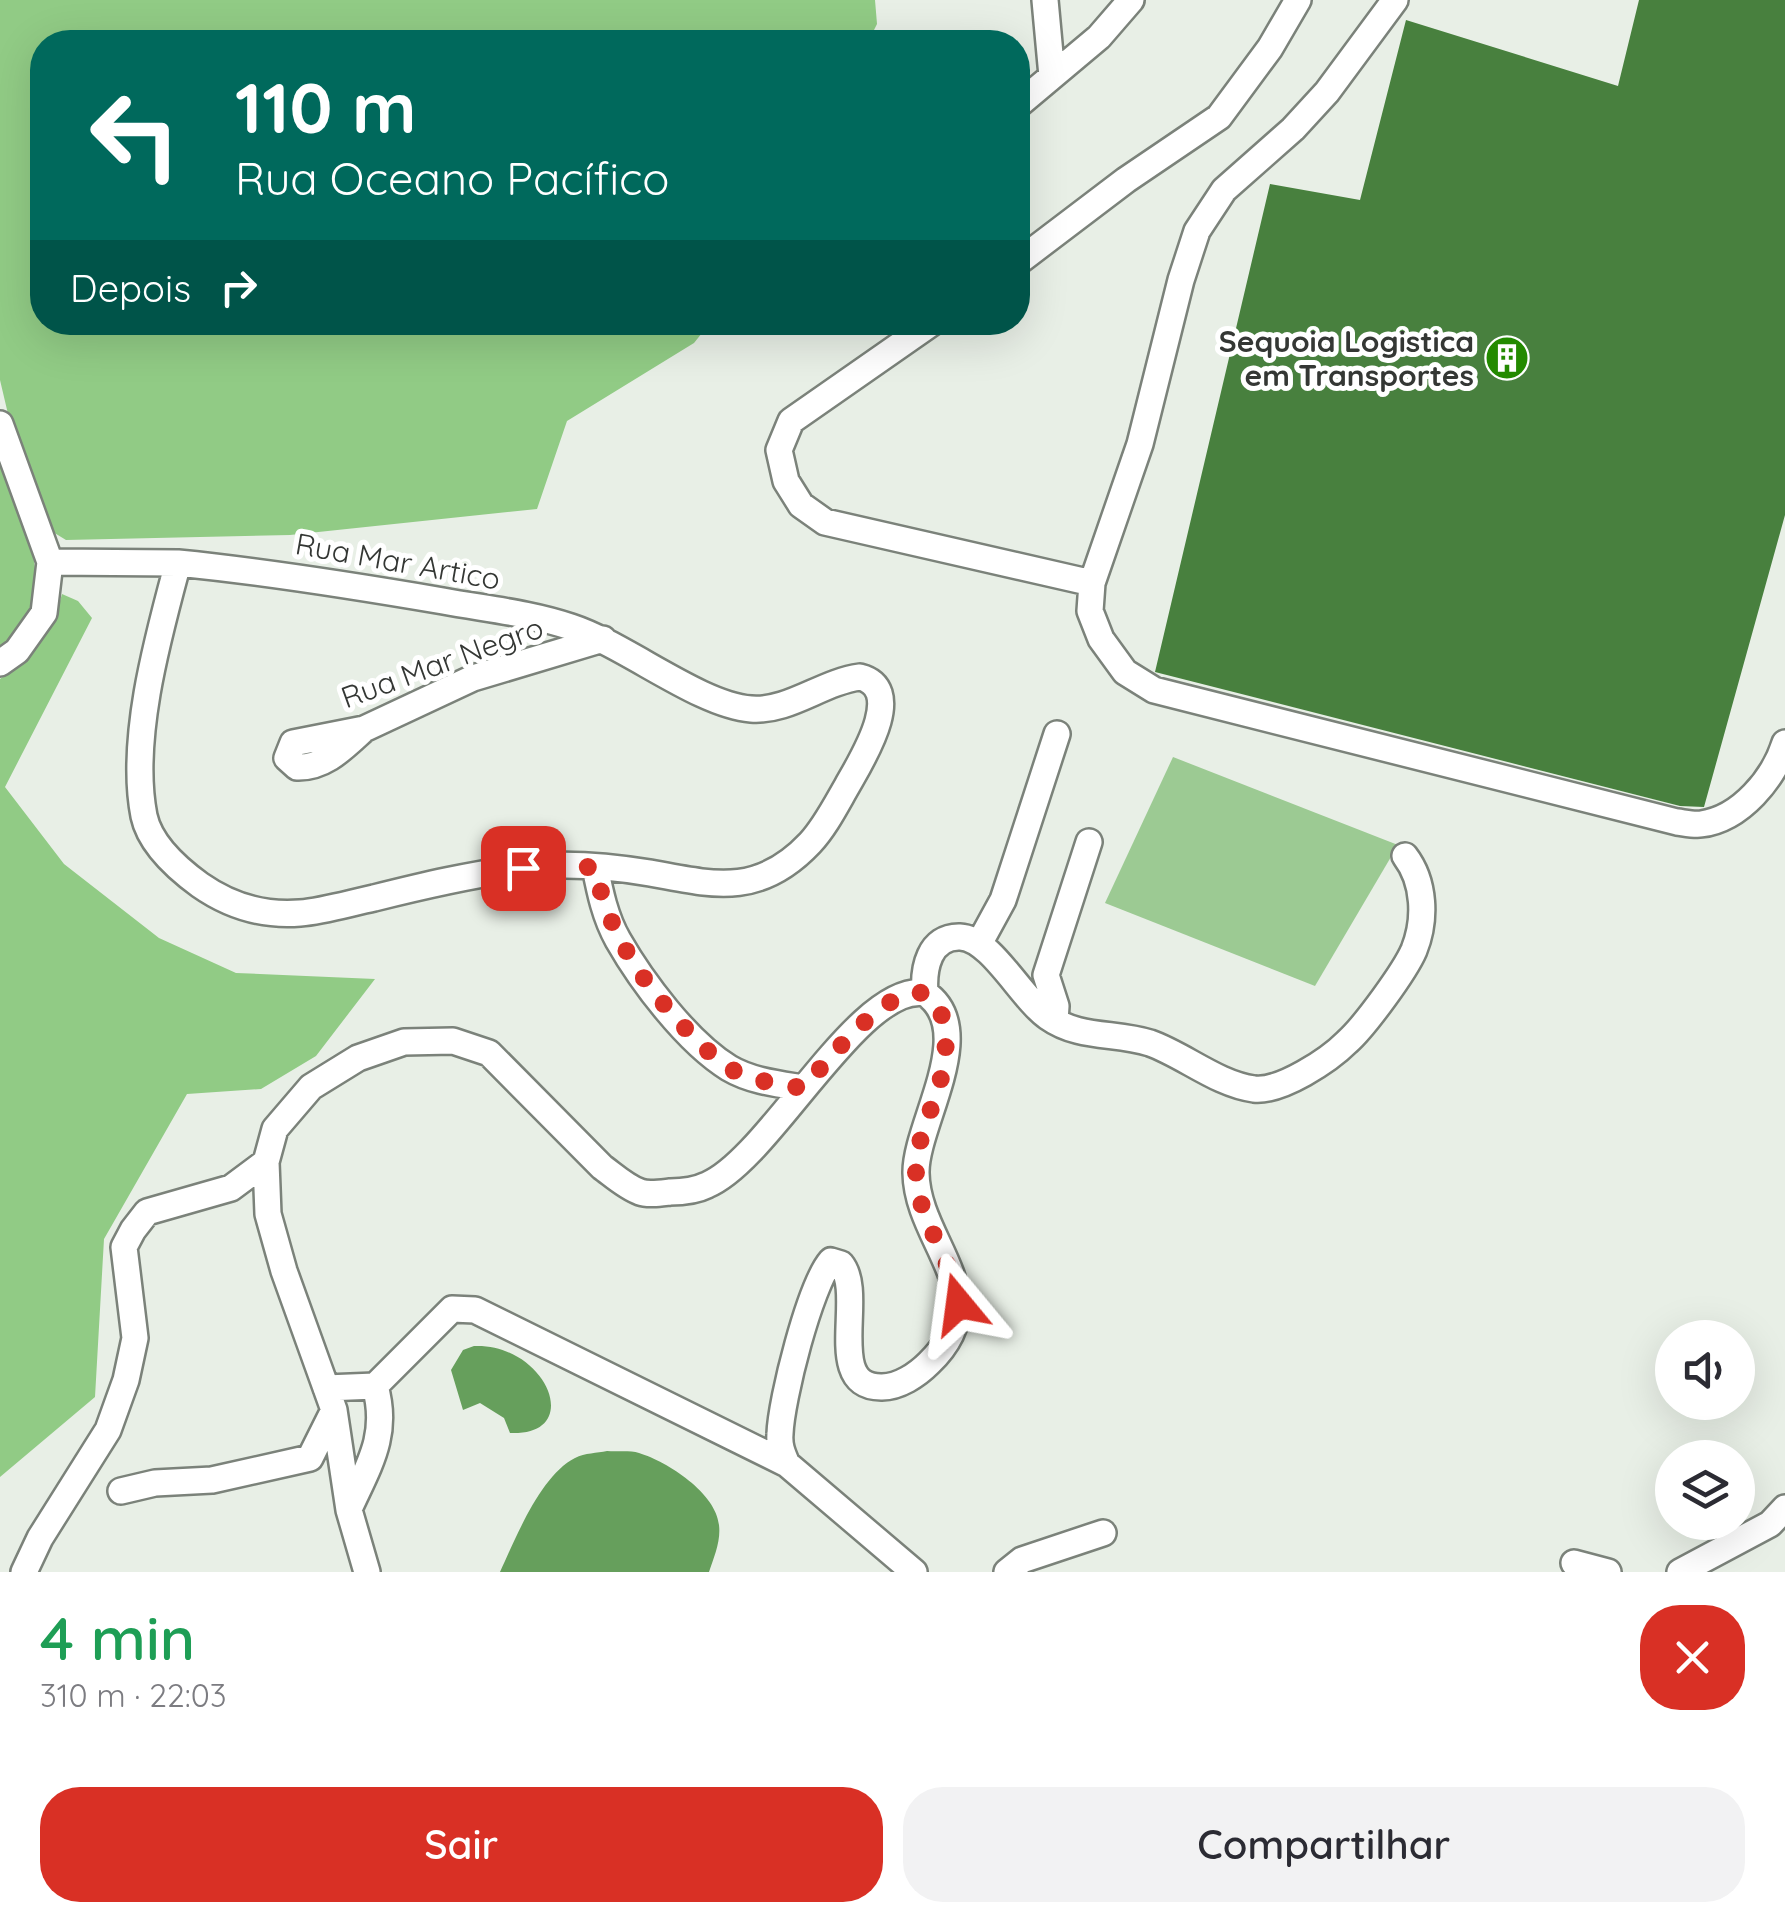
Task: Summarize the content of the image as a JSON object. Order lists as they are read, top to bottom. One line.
{"streets":{"street":["Rua Mar Artico","Rua Mar Negro"]},"crossings":[["Rua Mar Artico","Rua Mar Negro"]],"places":{"building":["Sequoia Logistica em Transportes"]},"page":{"turn":["110 m","Rua Oceano Pacífico"],"then":"Depois","heading":["4 min","310 m · 22:03"],"buttons":["Sair","Compartilhar"]}}
